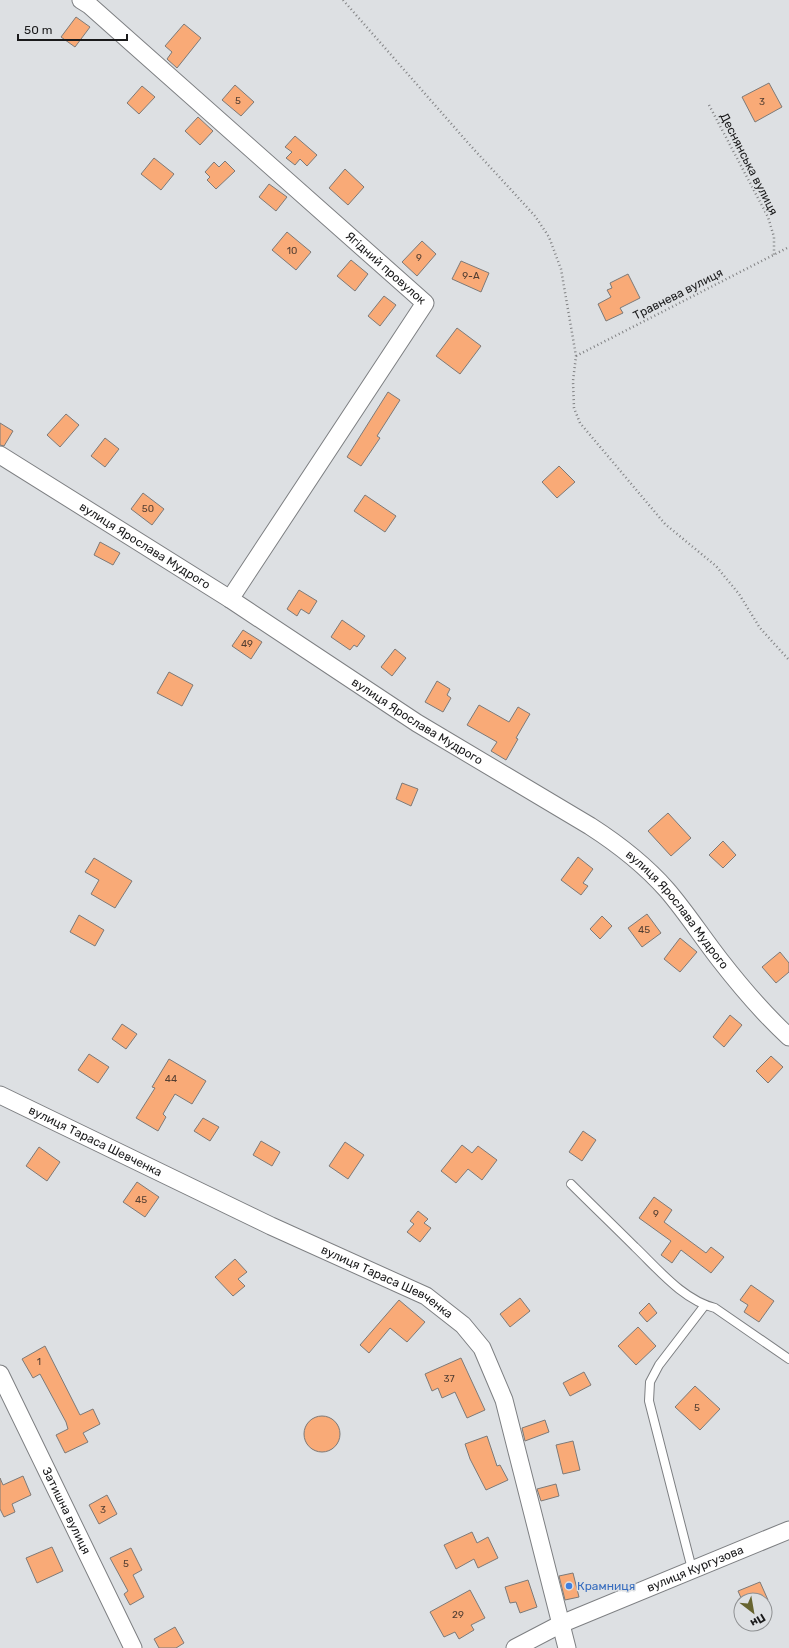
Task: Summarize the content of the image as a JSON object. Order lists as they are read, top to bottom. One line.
{"streets":{"street":["Ягідний провулок","вулиця Ярослава Мудрого","вулиця Тараса Шевченка","Затишна вулиця","вулиця Кургузова"],"path":["Деснянська вулиця","Травнева вулиця"]},"crossings":[["Деснянська вулиця","Травнева вулиця"],["Ягідний провулок","вулиця Ярослава Мудрого"],["вулиця Тараса Шевченка","вулиця Кургузова"]],"places":["Крамниця"],"house_numbers":["5","3","10","9","9-А","50","49","45","44","45","9","1","37","5","3","5","29"],"scale_bar":"50 m","north":"bottom right"}
